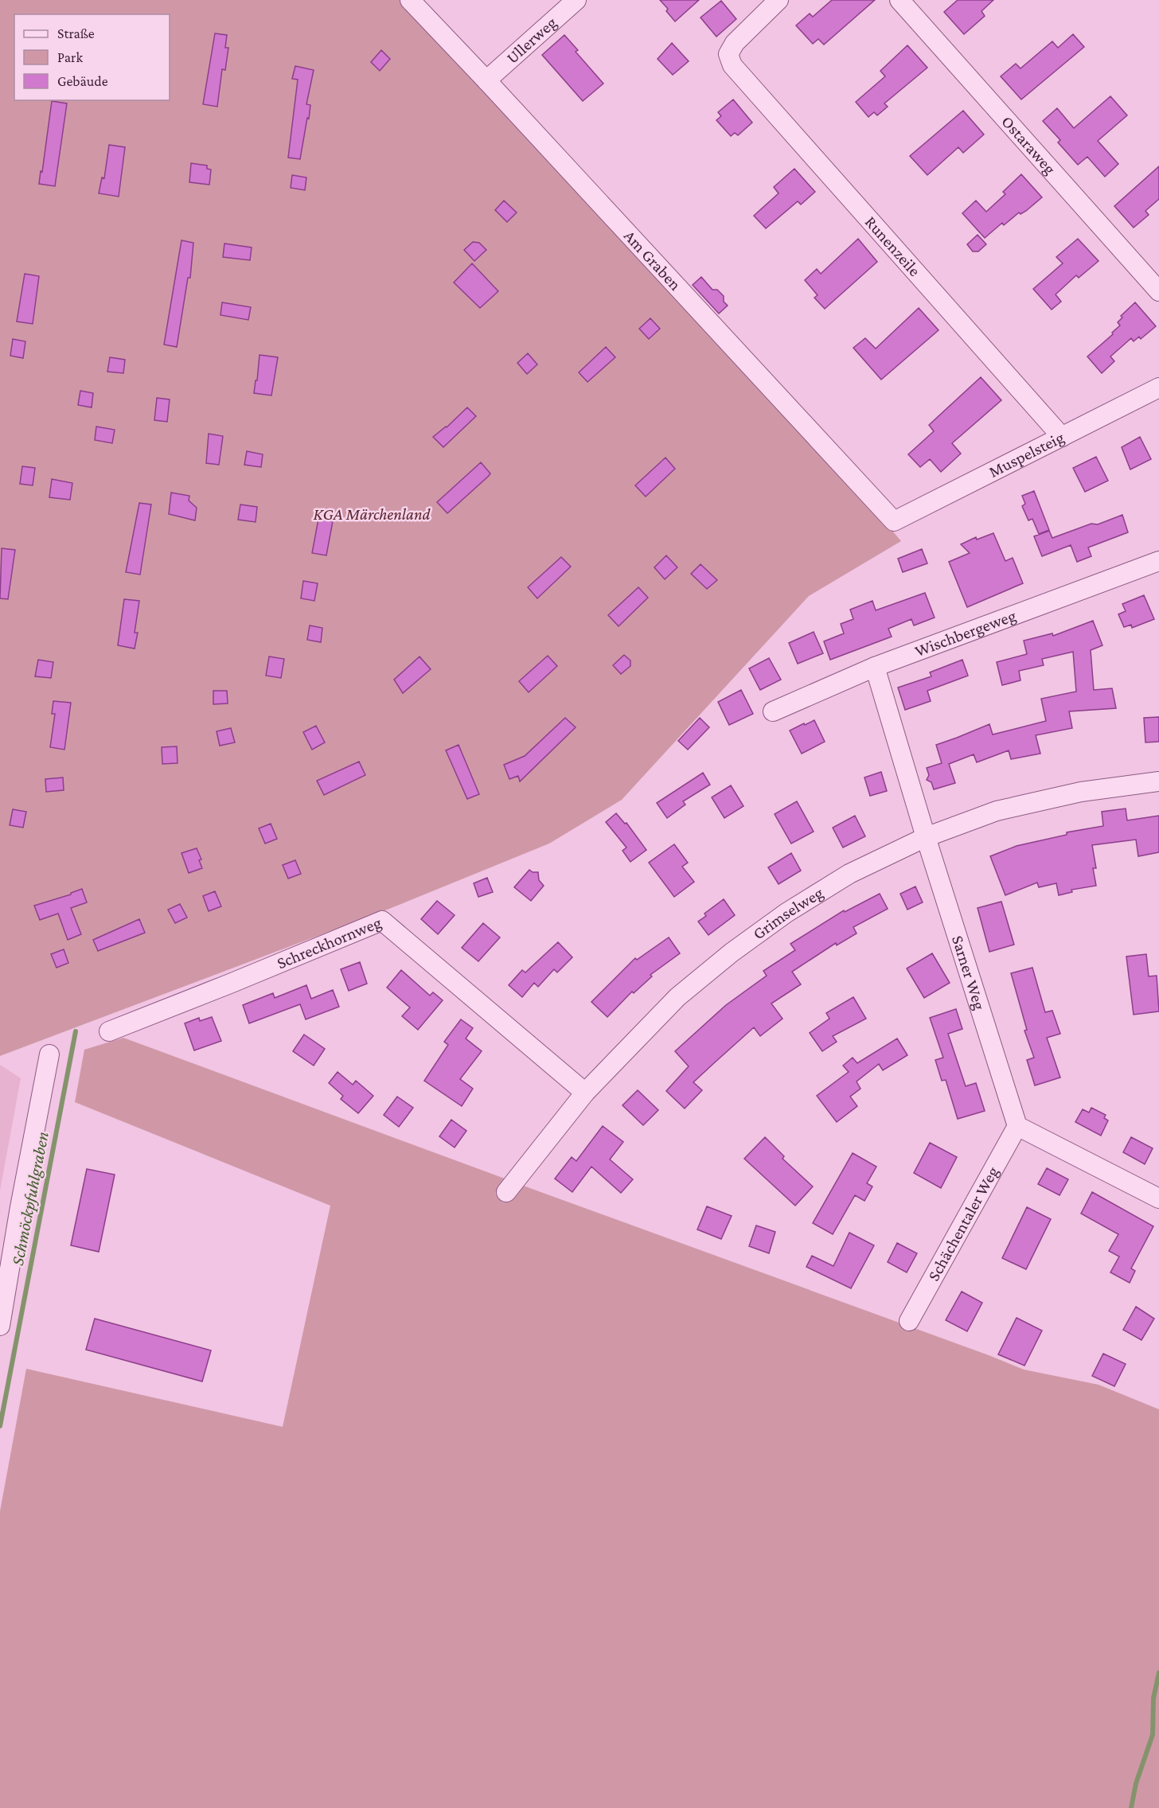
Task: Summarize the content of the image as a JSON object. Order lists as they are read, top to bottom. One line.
{"streets":{"street":["Ullerweg","Ostaraweg","Runenzeile","Am Graben","Muspelsteig","Wischbergeweg","Grimselweg","Schreckhornweg","Sarner Weg","Schächentaler Weg"]},"crossings":[["Ullerweg","Am Graben"],["Runenzeile","Muspelsteig"],["Am Graben","Muspelsteig"],["Wischbergeweg","Sarner Weg"],["Grimselweg","Schreckhornweg"],["Grimselweg","Sarner Weg"],["Sarner Weg","Schächentaler Weg"]],"water":["Schmöckpfuhlgraben"],"parks":["KGA Märchenland"],"legend":["Straße","Park","Gebäude"]}
